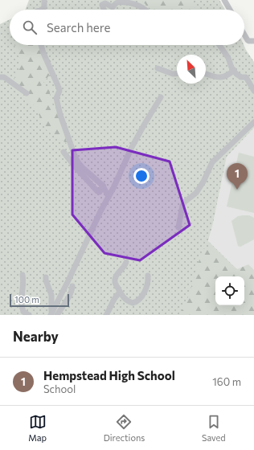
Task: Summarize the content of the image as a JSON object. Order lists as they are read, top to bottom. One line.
{"scale_bar":"100 m","north":"top left","page":{"search":"Search here","pins":"1","scale":"100 m","heading":"Nearby","list":[{"mark":"1","name":"Hempstead High School","note":"School","value":"160 m"}],"nav":["Map","Directions","Saved"]}}
